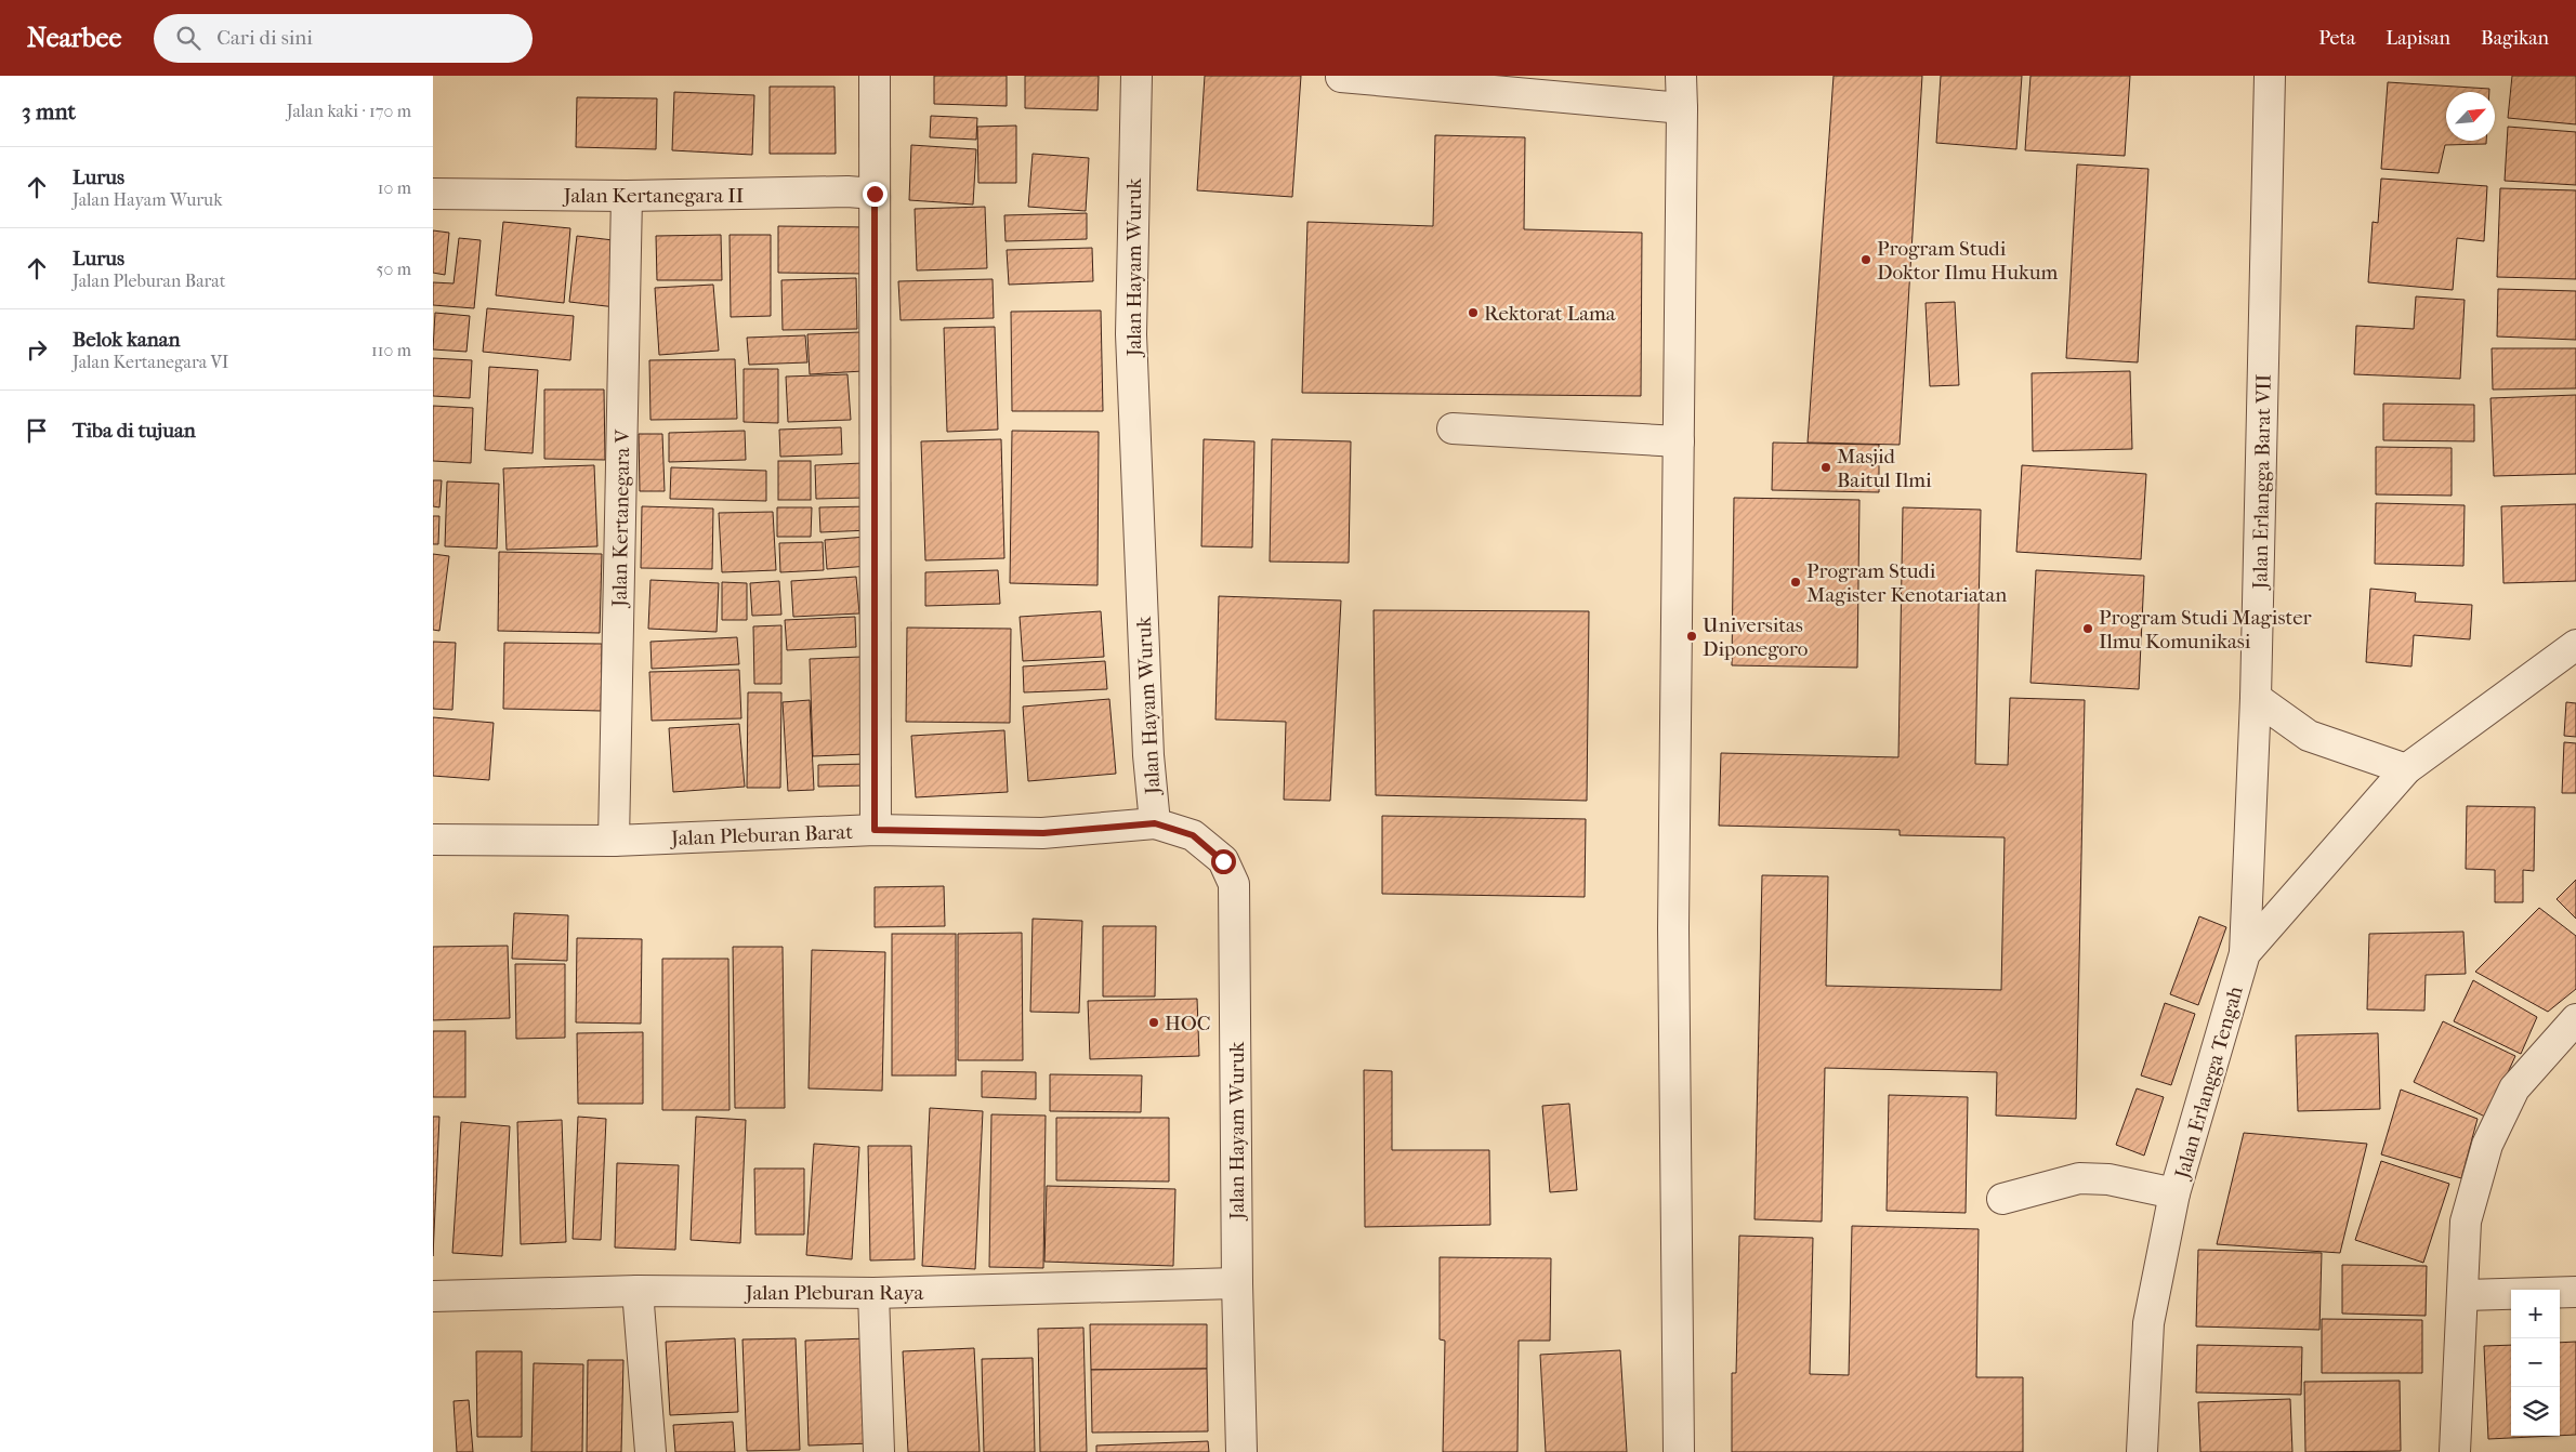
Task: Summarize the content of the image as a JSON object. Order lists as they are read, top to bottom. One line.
{"streets":{"street":["Jalan Kertanegara II","Jalan Hayam Wuruk","Jalan Erlangga Barat VII","Jalan Kertanegara V","Jalan Pleburan Barat","Jalan Erlangga Tengah","Jalan Pleburan Raya"]},"crossings":[["Jalan Kertanegara II","Jalan Kertanegara V"],["Jalan Hayam Wuruk","Jalan Pleburan Barat"],["Jalan Hayam Wuruk","Jalan Pleburan Raya"],["Jalan Erlangga Barat VII","Jalan Erlangga Tengah"],["Jalan Kertanegara V","Jalan Pleburan Barat"]],"places":["Program Studi Doktor Ilmu Hukum","Rektorat Lama","Masjid Baitul Ilmi","Program Studi Magister Kenotariatan","Program Studi Magister Ilmu Komunikasi","Universitas Diponegoro","HOC"],"north":"top right","page":{"header":"Nearbee","search":"Cari di sini","nav":["Peta","Lapisan","Bagikan"],"heading":["3 mnt","Jalan kaki · 170 m"],"list":[["Lurus","Jalan Hayam Wuruk","10 m"],["Lurus","Jalan Pleburan Barat","50 m"],["Belok kanan","Jalan Kertanegara VI","110 m"],"Tiba di tujuan"],"map_buttons":["+","−"]}}
